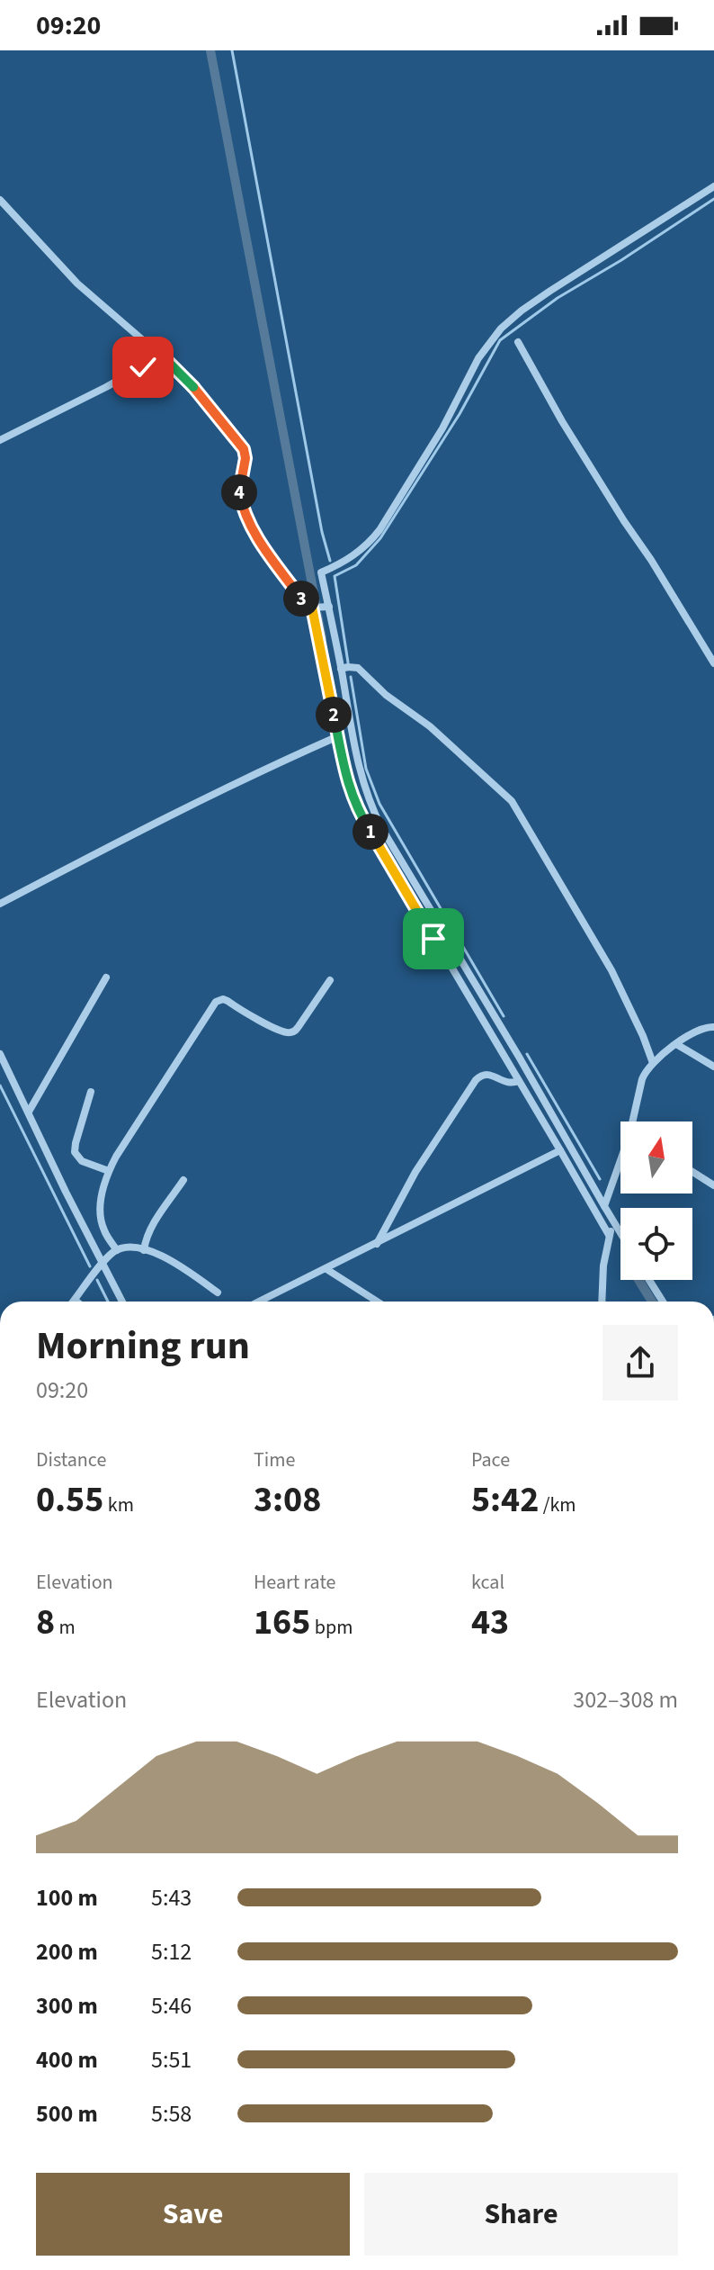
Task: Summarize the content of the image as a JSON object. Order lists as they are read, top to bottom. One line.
{"north":"top","page":{"status":"09:20","pins":["4","3","2","1"],"heading":["Morning run","09:20"],"stats":[["Distance","0.55 km"],["Time","3:08"],["Pace","5:42 /km"],["Elevation","8 m"],["Heart rate","165 bpm"],["kcal","43"]],"chart":["Elevation","302–308 m"],"list":[{"name":"100 m","note":"5:43"},{"name":"200 m","note":"5:12"},{"name":"300 m","note":"5:46"},{"name":"400 m","note":"5:51"},{"name":"500 m","note":"5:58"}],"buttons":["Save","Share"]}}
